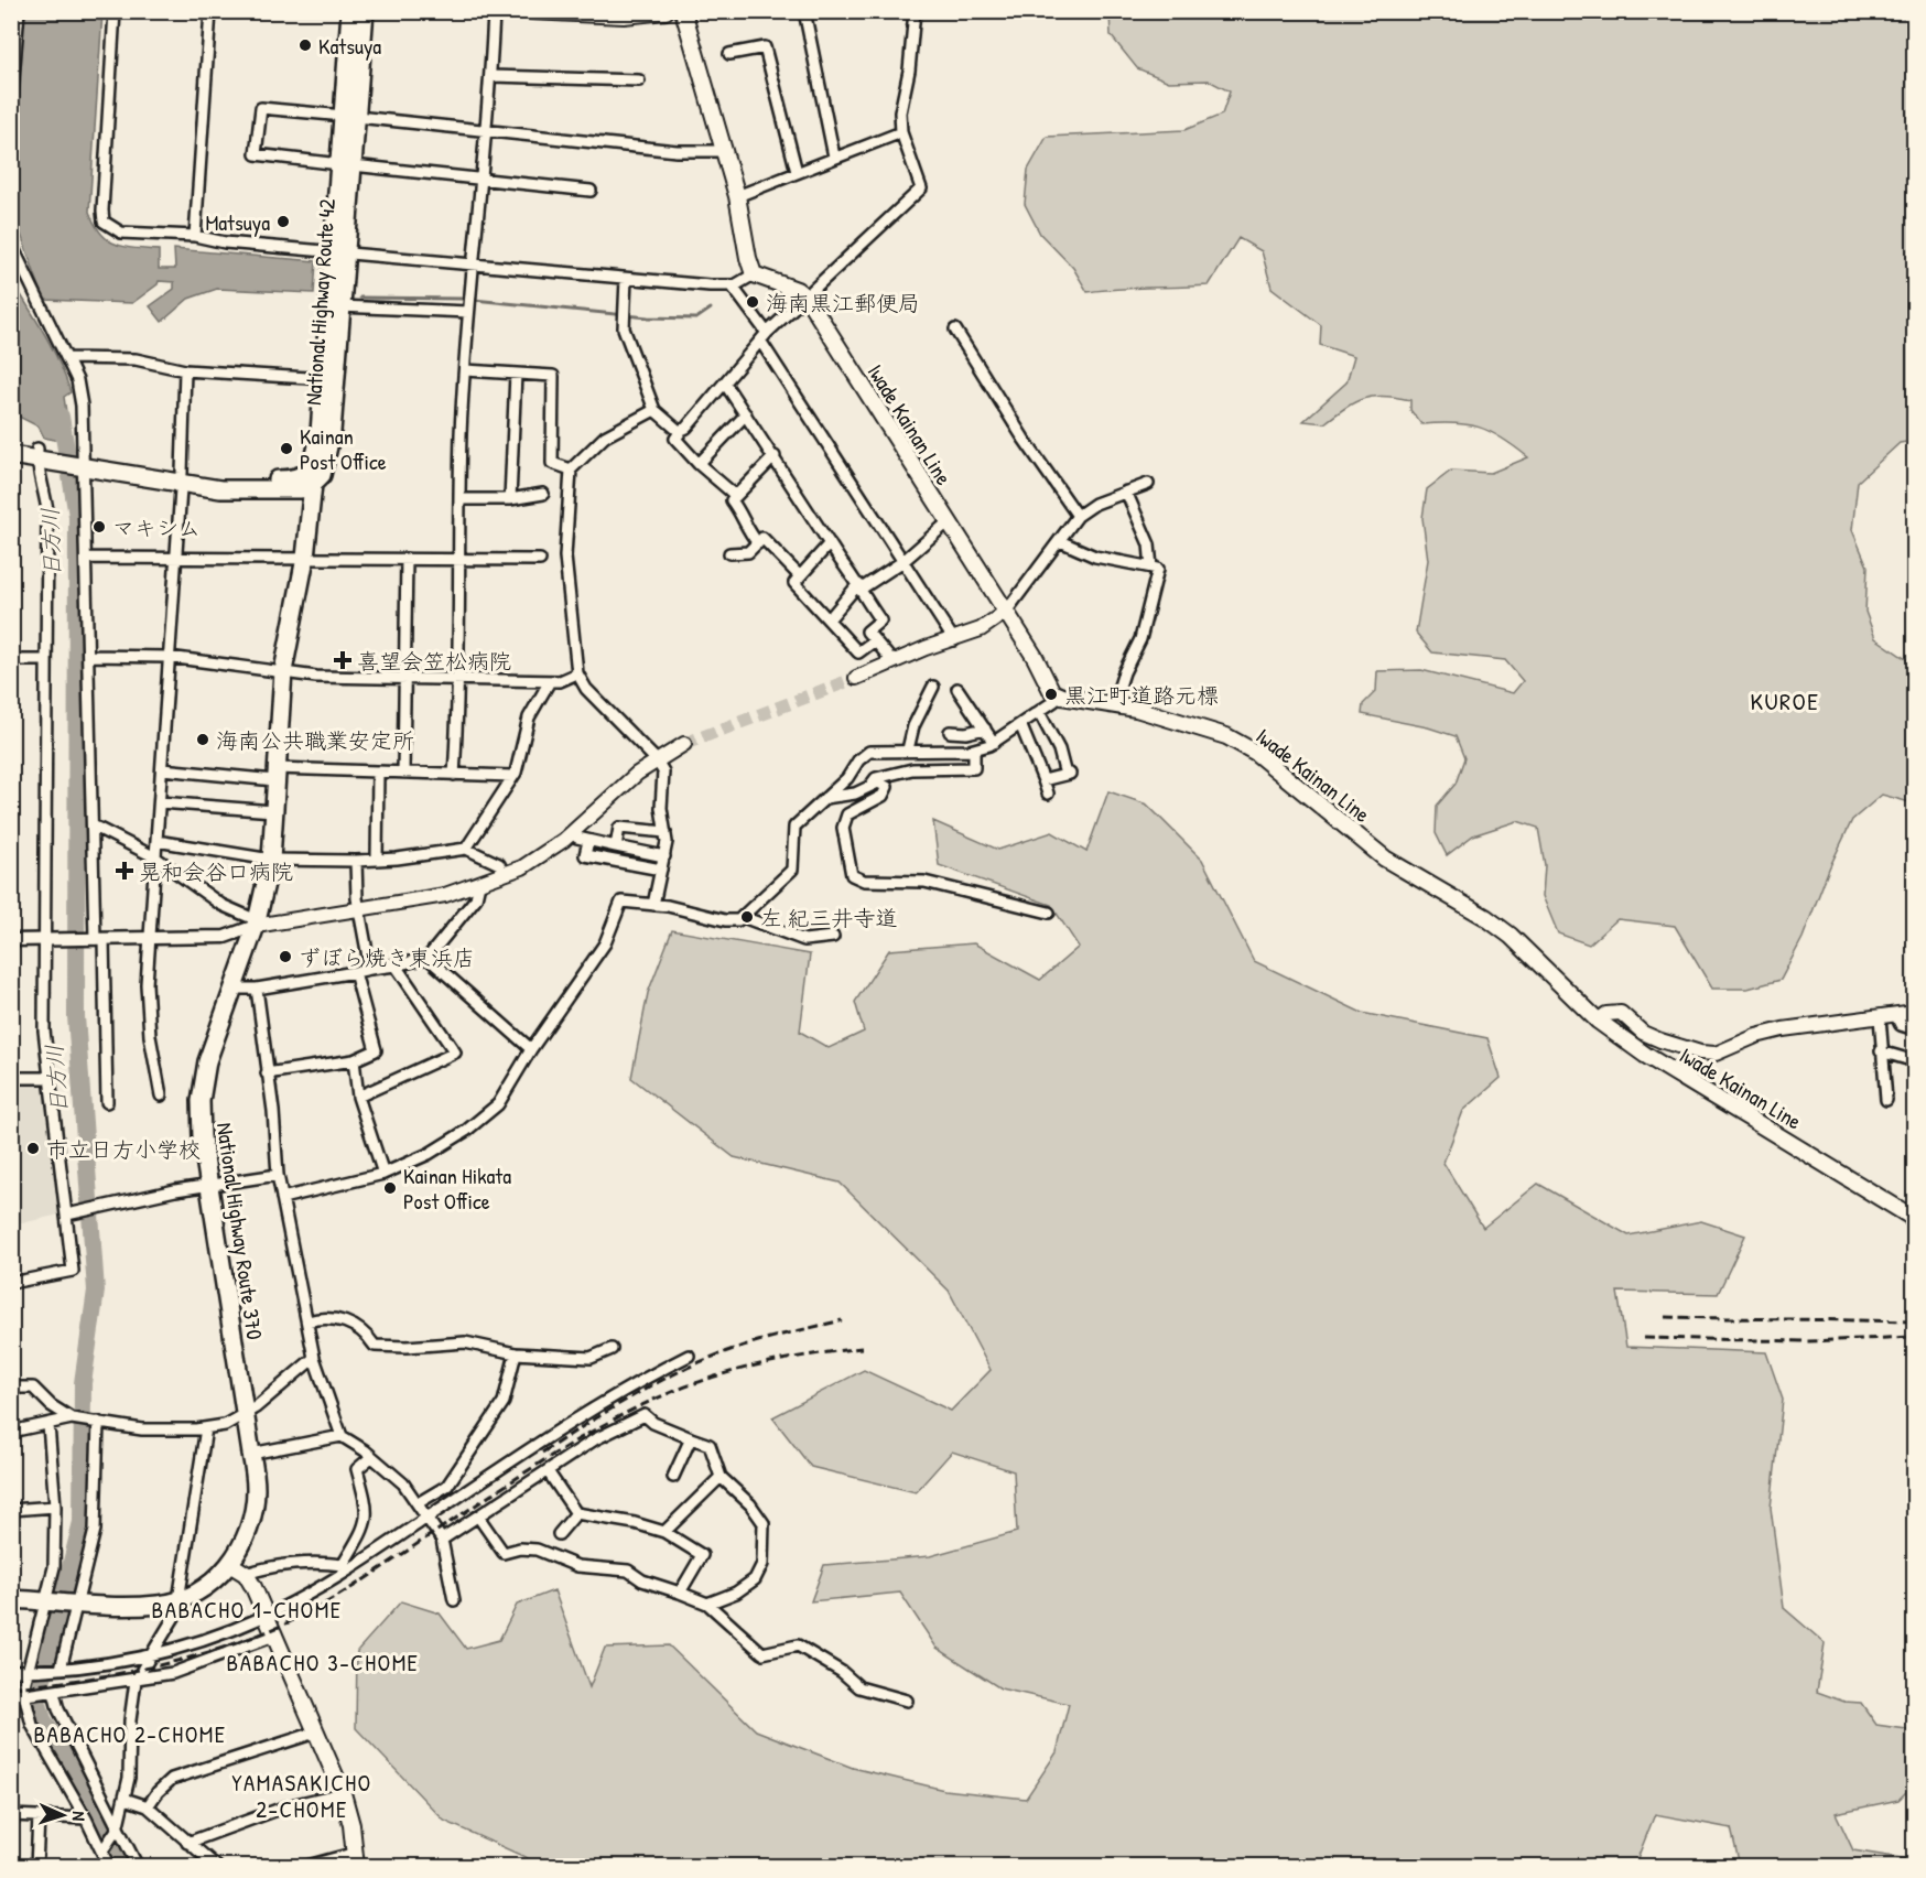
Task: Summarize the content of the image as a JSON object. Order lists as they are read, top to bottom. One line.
{"streets":{"highway":["National Highway Route 42","National Highway Route 370"],"main road":["Iwade Kainan Line"]},"crossings":[["National Highway Route 42","National Highway Route 370"]],"districts":["KUROE","BABACHO 1-CHOME","BABACHO 3-CHOME","BABACHO 2-CHOME","YAMASAKICHO 2-CHOME"],"water":["日方川"],"places":{"other":["Katsuya","Matsuya","海南黒江郵便局","Kainan Post Office","マキシム","黒江町道路元標","海南公共職業安定所","左 紀三井寺道","ずぼら焼き東浜店","市立日方小学校","Kainan Hikata Post Office"],"health":["喜望会笠松病院","晃和会谷口病院"]},"north":"right"}
